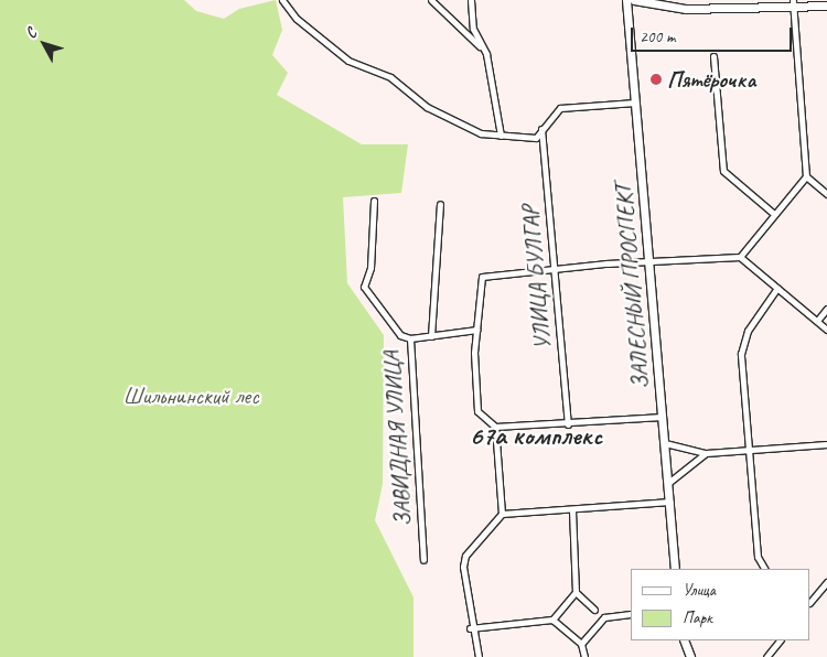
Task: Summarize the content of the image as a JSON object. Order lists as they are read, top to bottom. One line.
{"streets":{"main road":["ЗАЛЕСНЫЙ ПРОСПЕКТ"],"street":["УЛИЦА БУЛГАР","ЗАВИДНАЯ УЛИЦА"]},"districts":["67а комплекс"],"parks":["Шильнинский лес"],"places":["Пятёрочка"],"legend":["Улица","Парк"],"scale_bar":"200 m","north":"top left"}
